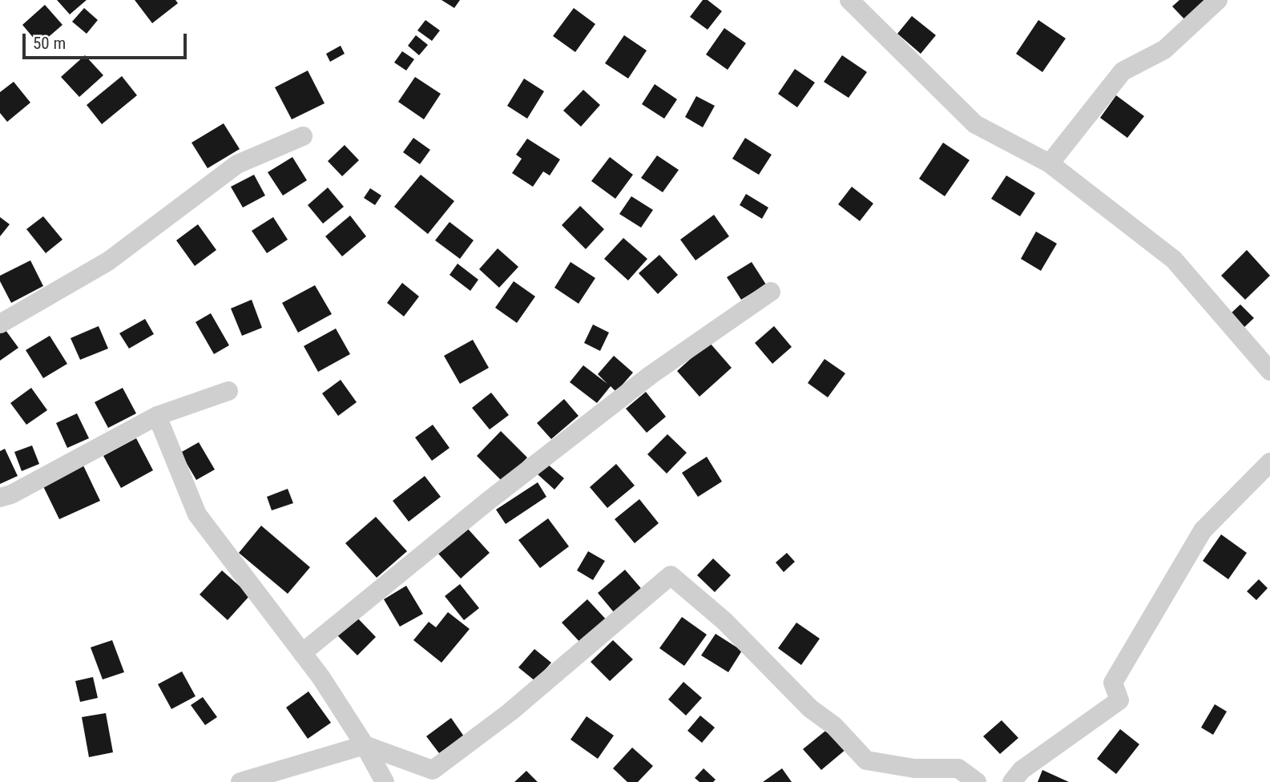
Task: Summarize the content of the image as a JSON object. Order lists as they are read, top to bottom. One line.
{"scale_bar":"50 m"}
